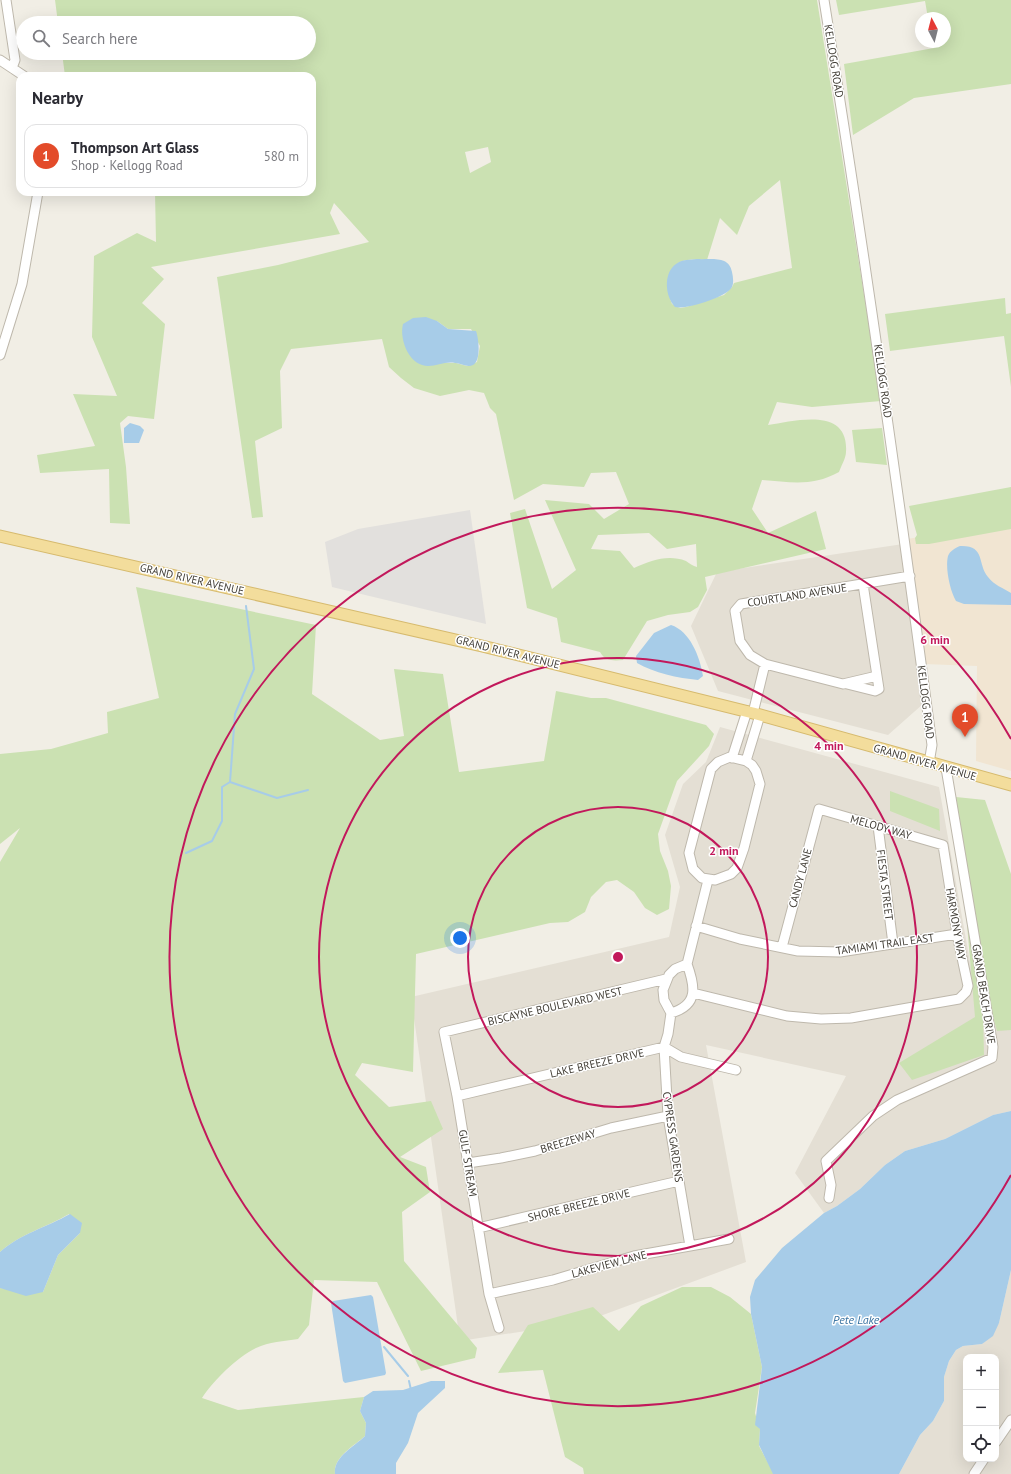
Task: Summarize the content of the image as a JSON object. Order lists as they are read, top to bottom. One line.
{"streets":{"main road":["GRAND RIVER AVENUE"],"street":["KELLOGG ROAD","COURTLAND AVENUE","MELODY WAY","CANDY LANE","FIESTA STREET","HARMONY WAY","TAMIAMI TRAIL EAST","GRAND BEACH DRIVE","BISCAYNE BOULEVARD WEST","LAKE BREEZE DRIVE","CYPRESS GARDENS","BREEZEWAY","GULF STREAM","SHORE BREEZE DRIVE","LAKEVIEW LANE"]},"crossings":[["KELLOGG ROAD","GRAND RIVER AVENUE"],["KELLOGG ROAD","COURTLAND AVENUE"],["GRAND RIVER AVENUE","GRAND BEACH DRIVE"],["MELODY WAY","CANDY LANE"],["MELODY WAY","FIESTA STREET"],["MELODY WAY","HARMONY WAY"],["CANDY LANE","TAMIAMI TRAIL EAST"],["FIESTA STREET","TAMIAMI TRAIL EAST"],["HARMONY WAY","TAMIAMI TRAIL EAST"],["BISCAYNE BOULEVARD WEST","GULF STREAM"],["LAKE BREEZE DRIVE","CYPRESS GARDENS"],["LAKE BREEZE DRIVE","GULF STREAM"],["CYPRESS GARDENS","BREEZEWAY"],["CYPRESS GARDENS","SHORE BREEZE DRIVE"],["CYPRESS GARDENS","LAKEVIEW LANE"],["BREEZEWAY","GULF STREAM"],["GULF STREAM","SHORE BREEZE DRIVE"],["GULF STREAM","LAKEVIEW LANE"]],"water":["Pete Lake"],"north":"top","page":{"search":"Search here","heading":"Nearby","list":[{"mark":"1","name":"Thompson Art Glass","note":"Shop · Kellogg Road","value":"580 m"}],"pins":"1","map_buttons":["+","−"]},"rings":["6 min","4 min","2 min"]}
